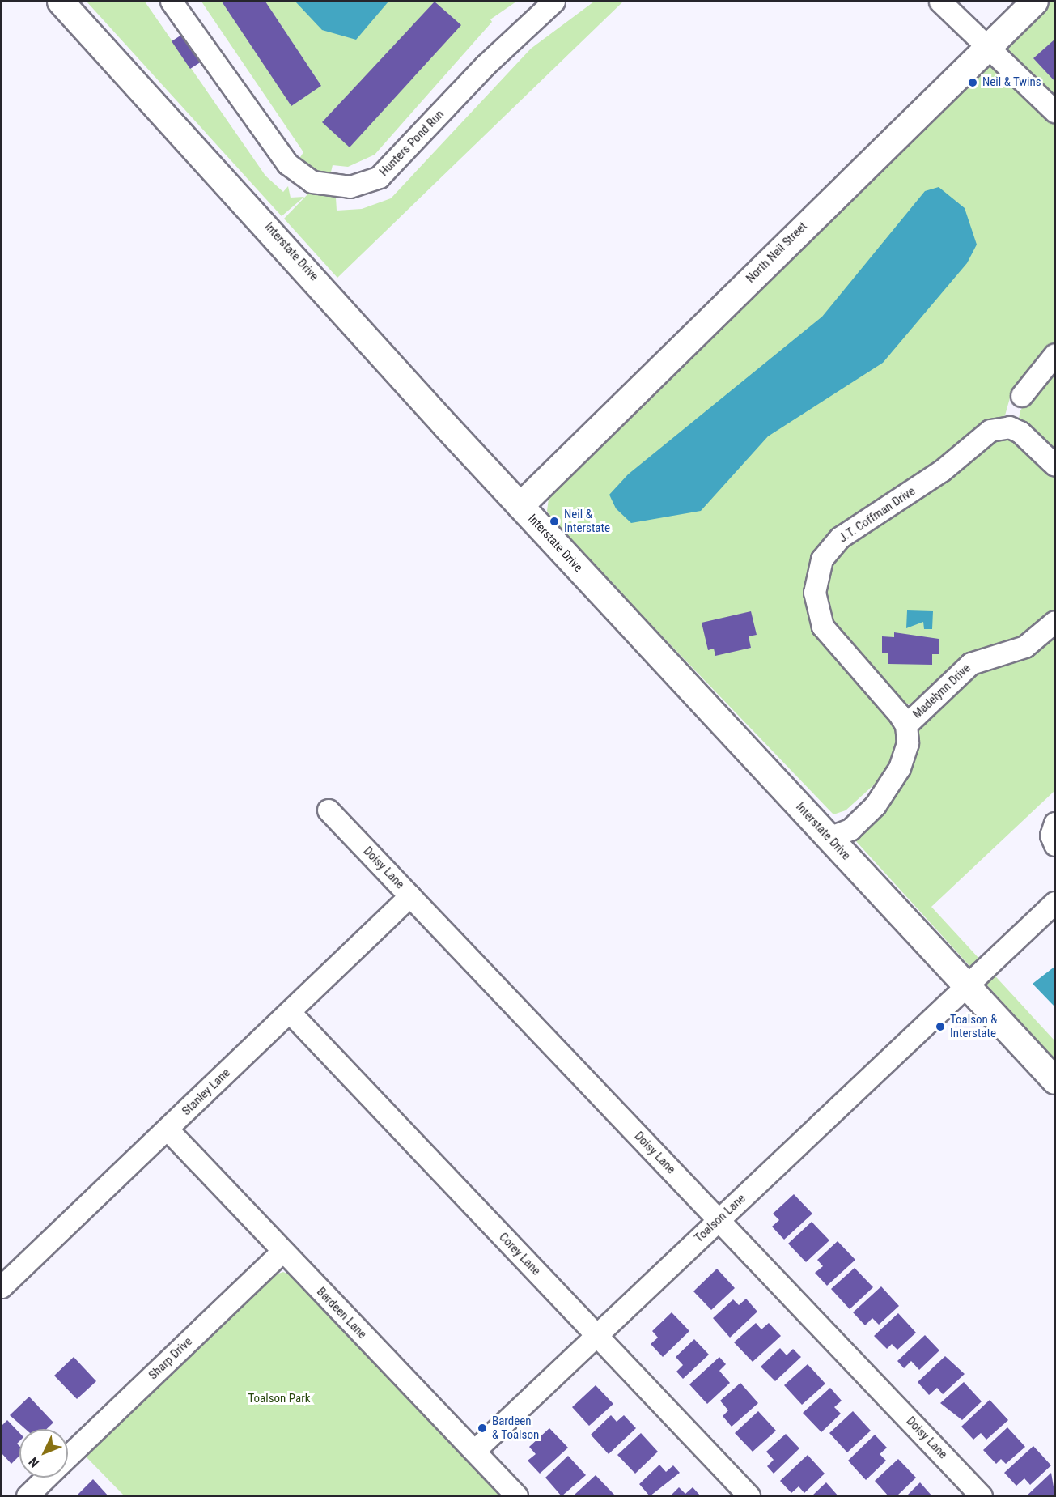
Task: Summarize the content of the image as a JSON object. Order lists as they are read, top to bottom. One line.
{"streets":{"main road":["Interstate Drive","North Neil Street"],"street":["Hunters Pond Run","J.T. Coffman Drive","Madelynn Drive","Doisy Lane","Stanley Lane","Toalson Lane","Corey Lane","Bardeen Lane","Sharp Drive"]},"crossings":[["Interstate Drive","North Neil Street"],["Interstate Drive","Toalson Lane"],["J.T. Coffman Drive","Madelynn Drive"],["Doisy Lane","Stanley Lane"],["Doisy Lane","Toalson Lane"],["Stanley Lane","Corey Lane"],["Stanley Lane","Bardeen Lane"],["Toalson Lane","Corey Lane"],["Toalson Lane","Bardeen Lane"],["Bardeen Lane","Sharp Drive"]],"parks":["Toalson Park"],"places":["Neil & Twins","Neil & Interstate","Toalson & Interstate","Bardeen & Toalson"],"north":"bottom left"}
